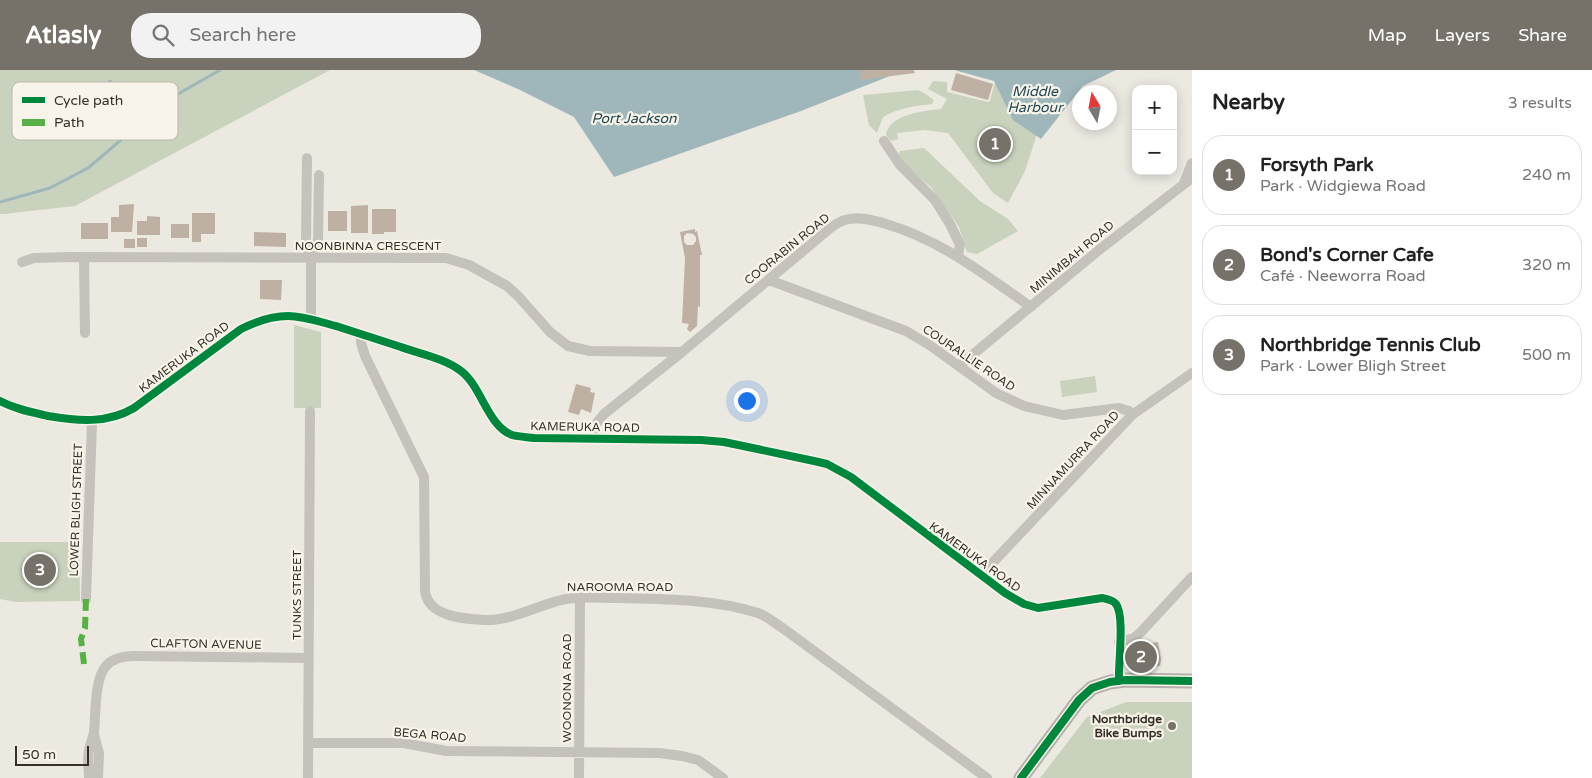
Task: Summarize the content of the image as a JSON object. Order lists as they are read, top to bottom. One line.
{"streets":{"street":["NOONBINNA CRESCENT","COORABIN ROAD","MINIMBAH ROAD","KAMERUKA ROAD","COURALLIE ROAD","MINNAMURRA ROAD","LOWER BLIGH STREET","NAROOMA ROAD","TUNKS STREET","CLAFTON AVENUE","WOONONA ROAD","BEGA ROAD"]},"crossings":[["NOONBINNA CRESCENT","COORABIN ROAD"],["COORABIN ROAD","MINIMBAH ROAD"],["COORABIN ROAD","KAMERUKA ROAD"],["COORABIN ROAD","COURALLIE ROAD"],["MINIMBAH ROAD","COURALLIE ROAD"],["KAMERUKA ROAD","MINNAMURRA ROAD"],["KAMERUKA ROAD","LOWER BLIGH STREET"],["KAMERUKA ROAD","NAROOMA ROAD"],["COURALLIE ROAD","MINNAMURRA ROAD"],["NAROOMA ROAD","WOONONA ROAD"],["TUNKS STREET","CLAFTON AVENUE"],["TUNKS STREET","BEGA ROAD"],["WOONONA ROAD","BEGA ROAD"]],"water":["Middle Harbour","Port Jackson"],"places":["Northbridge Bike Bumps"],"legend":["Cycle path","Path"],"scale_bar":"50 m","north":"top","page":{"header":"Atlasly","search":"Search here","nav":["Map","Layers","Share"],"heading":["Nearby","3 results"],"map_buttons":["+","−"],"pins":["1","3","2"],"list":[{"mark":"1","name":"Forsyth Park","note":"Park · Widgiewa Road","value":"240 m"},{"mark":"2","name":"Bond's Corner Cafe","note":"Café · Neeworra Road","value":"320 m"},{"mark":"3","name":"Northbridge Tennis Club","note":"Park · Lower Bligh Street","value":"500 m"}],"scale":"50 m"}}
